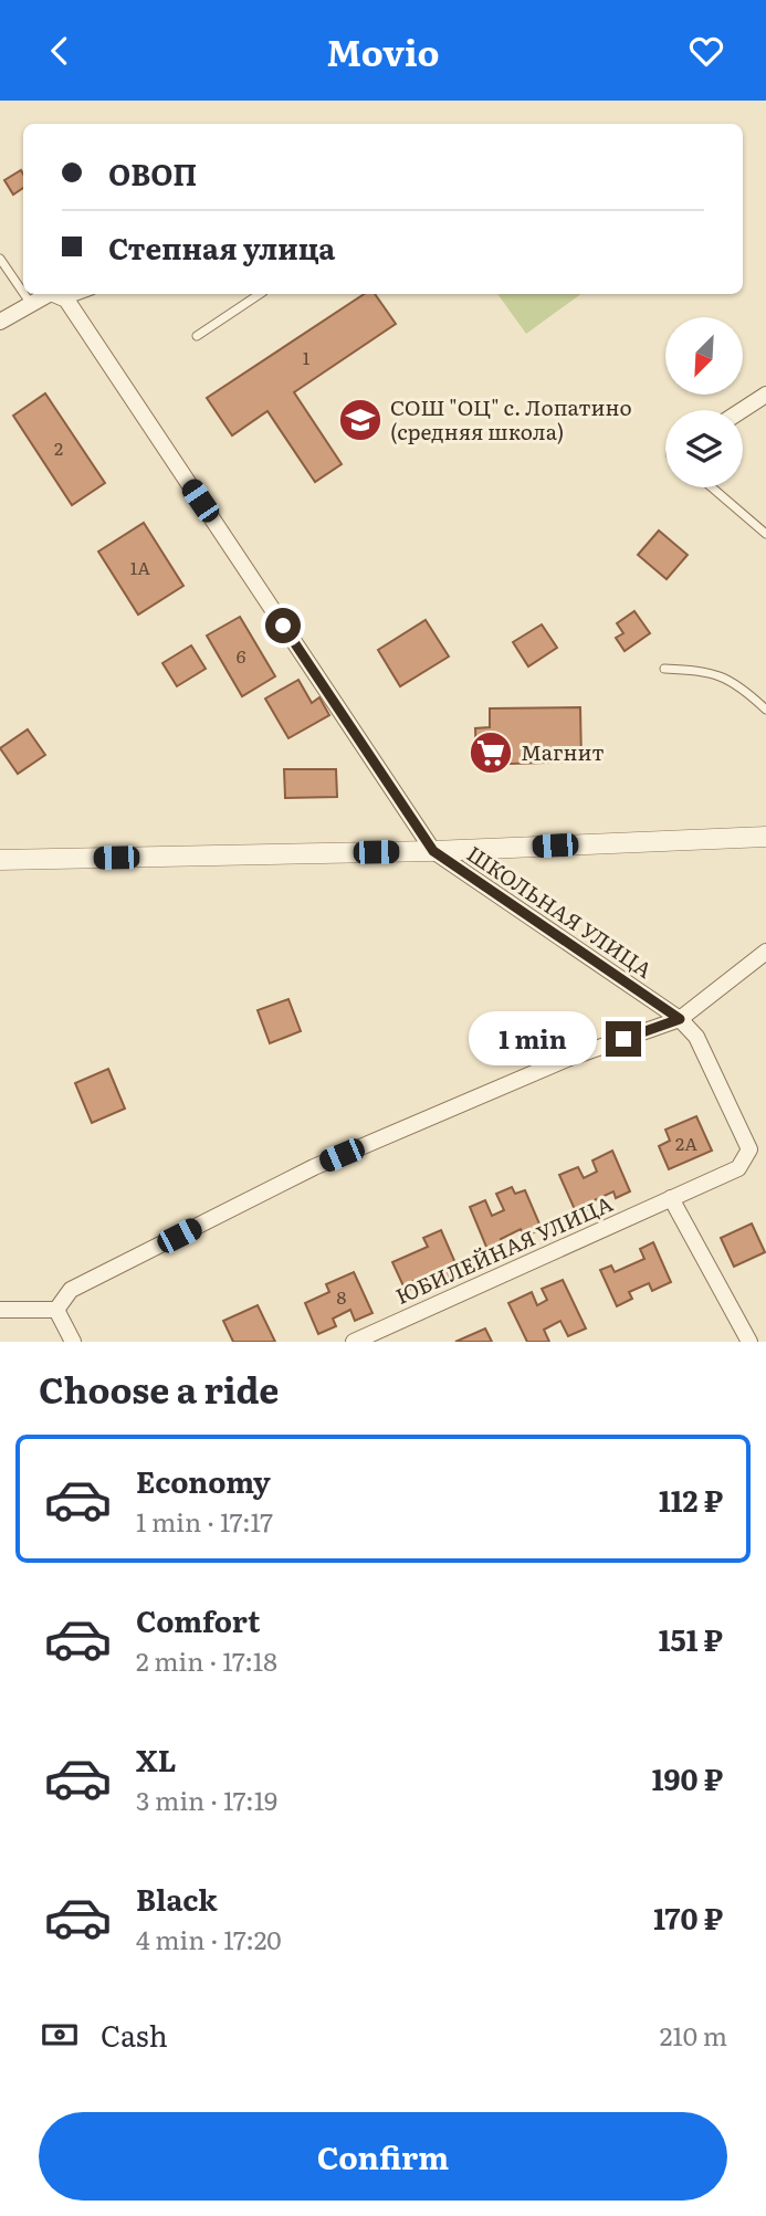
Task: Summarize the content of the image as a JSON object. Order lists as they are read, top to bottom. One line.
{"streets":{"street":["ШКОЛЬНАЯ УЛИЦА","ЮБИЛЕЙНАЯ УЛИЦА"]},"crossings":[["ШКОЛЬНАЯ УЛИЦА","ЮБИЛЕЙНАЯ УЛИЦА"]],"places":{"school or university":["СОШ \"ОЦ\" с. Лопатино (средняя школа)"],"supermarket":["Магнит"]},"house_numbers":["1","2","1А","6","2А","8"],"north":"bottom left","page":{"header":"Movio","banner":["ОВОП","Степная улица"],"bubble":"1 min","heading":"Choose a ride","list":[{"name":"Economy","note":"1 min · 17:17","value":"112 ₽"},{"name":"Comfort","note":"2 min · 17:18","value":"151 ₽"},{"name":"XL","note":"3 min · 17:19","value":"190 ₽"},{"name":"Black","note":"4 min · 17:20","value":"170 ₽"}],"pay":["Cash","210 m"],"buttons":"Confirm"}}
